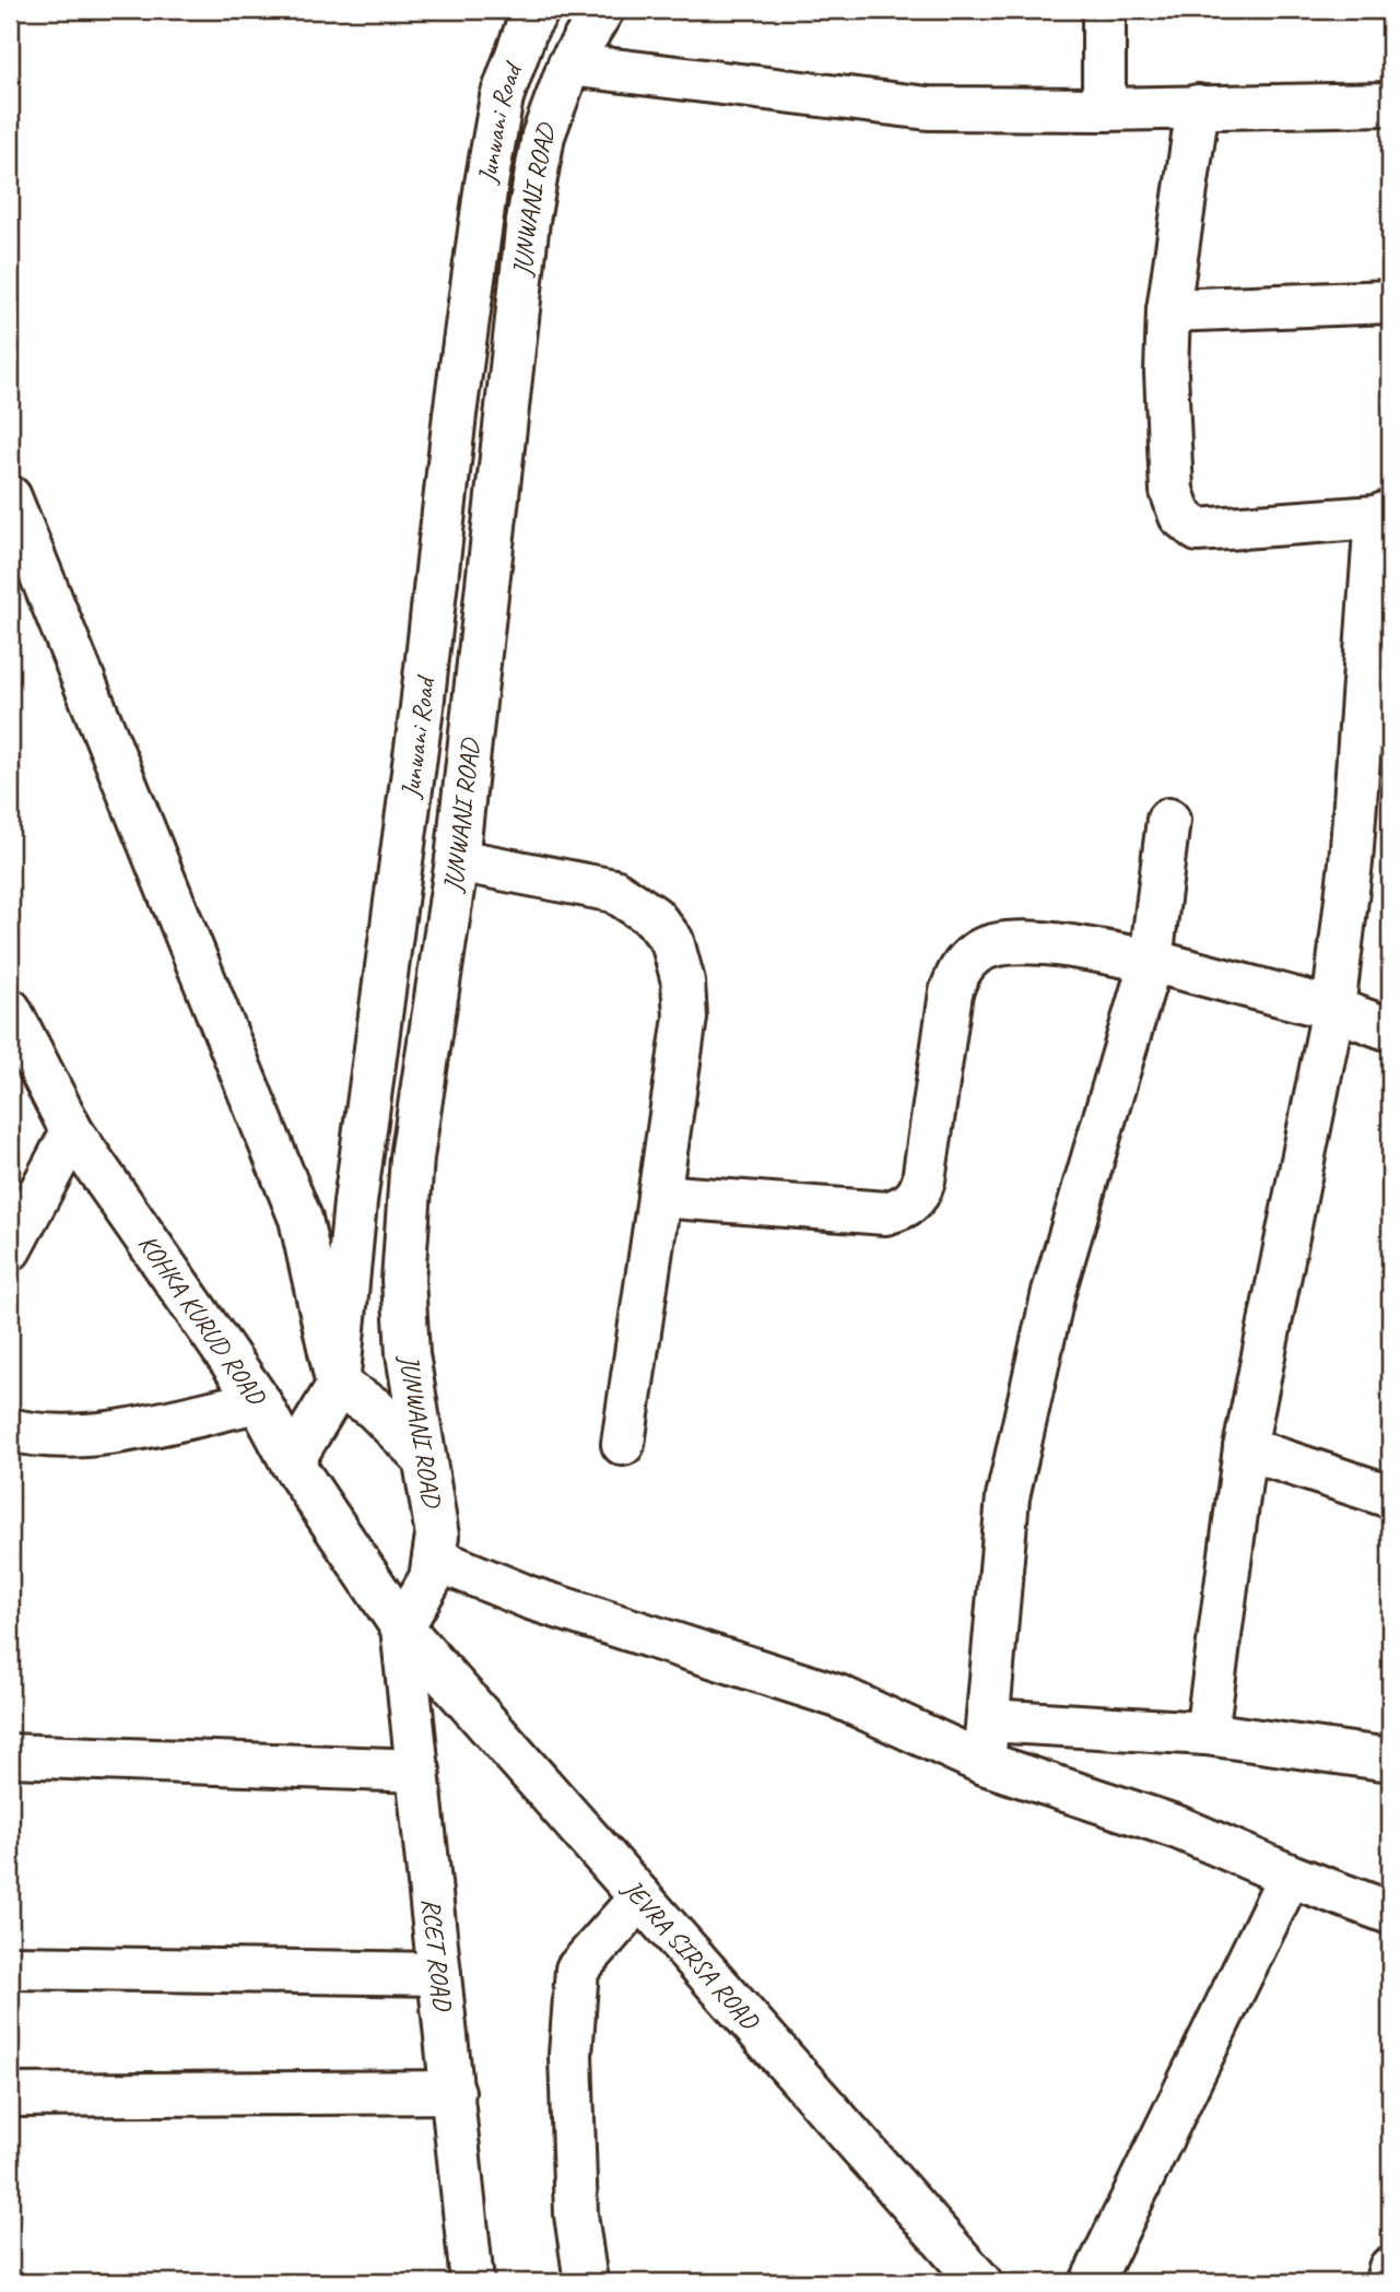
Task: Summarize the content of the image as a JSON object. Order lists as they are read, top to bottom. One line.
{"streets":{"street":["Junwani Road","JUNWANI ROAD","KOHKA KURUD ROAD","RCET ROAD","JEVRA SIRSA ROAD"]},"crossings":[["Junwani Road","KOHKA KURUD ROAD"],["JUNWANI ROAD","KOHKA KURUD ROAD"],["JUNWANI ROAD","RCET ROAD"],["JUNWANI ROAD","JEVRA SIRSA ROAD"],["KOHKA KURUD ROAD","RCET ROAD"],["KOHKA KURUD ROAD","JEVRA SIRSA ROAD"],["RCET ROAD","JEVRA SIRSA ROAD"]]}
